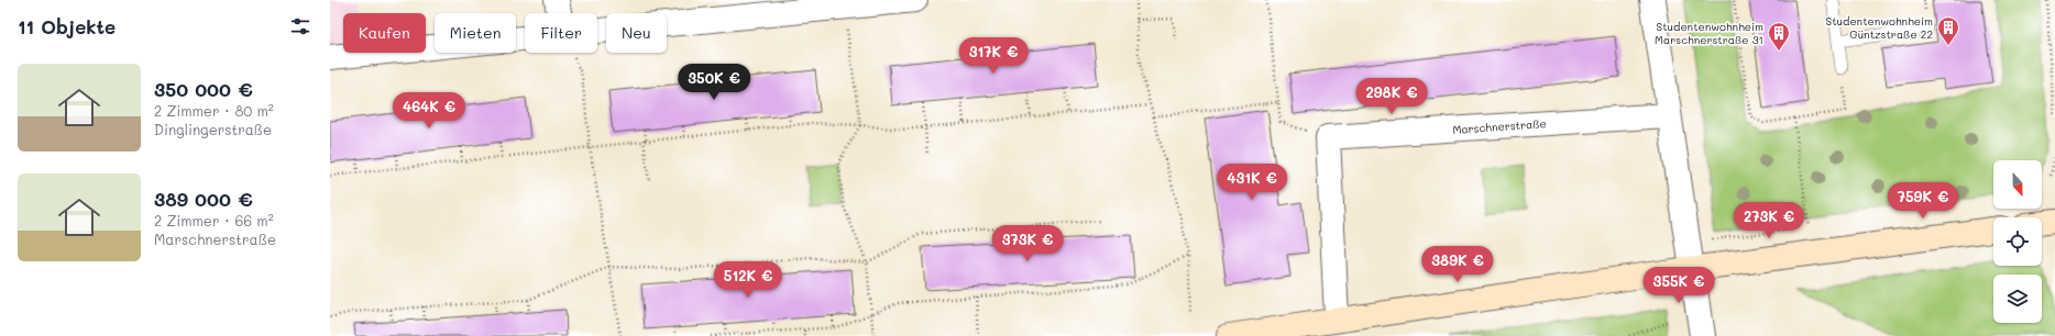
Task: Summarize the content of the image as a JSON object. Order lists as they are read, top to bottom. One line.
{"streets":{"street":["Marschnerstraße"]},"places":{"building":["Studentenwohnheim Güntzstraße 22","Studentenwohnheim Marschnerstraße 31"]},"north":"bottom","page":{"heading":"11 Objekte","chip":["Kaufen","Mieten","Filter","Neu"],"price":["317K €","350K €","298K €","464K €","431K €","759K €","273K €","373K €","389K €","512K €","355K €"],"list":[{"name":"350 000 €","note":"2 Zimmer · 80 m² · Dinglingerstraße"},{"name":"389 000 €","note":"2 Zimmer · 66 m² · Marschnerstraße"}]}}
